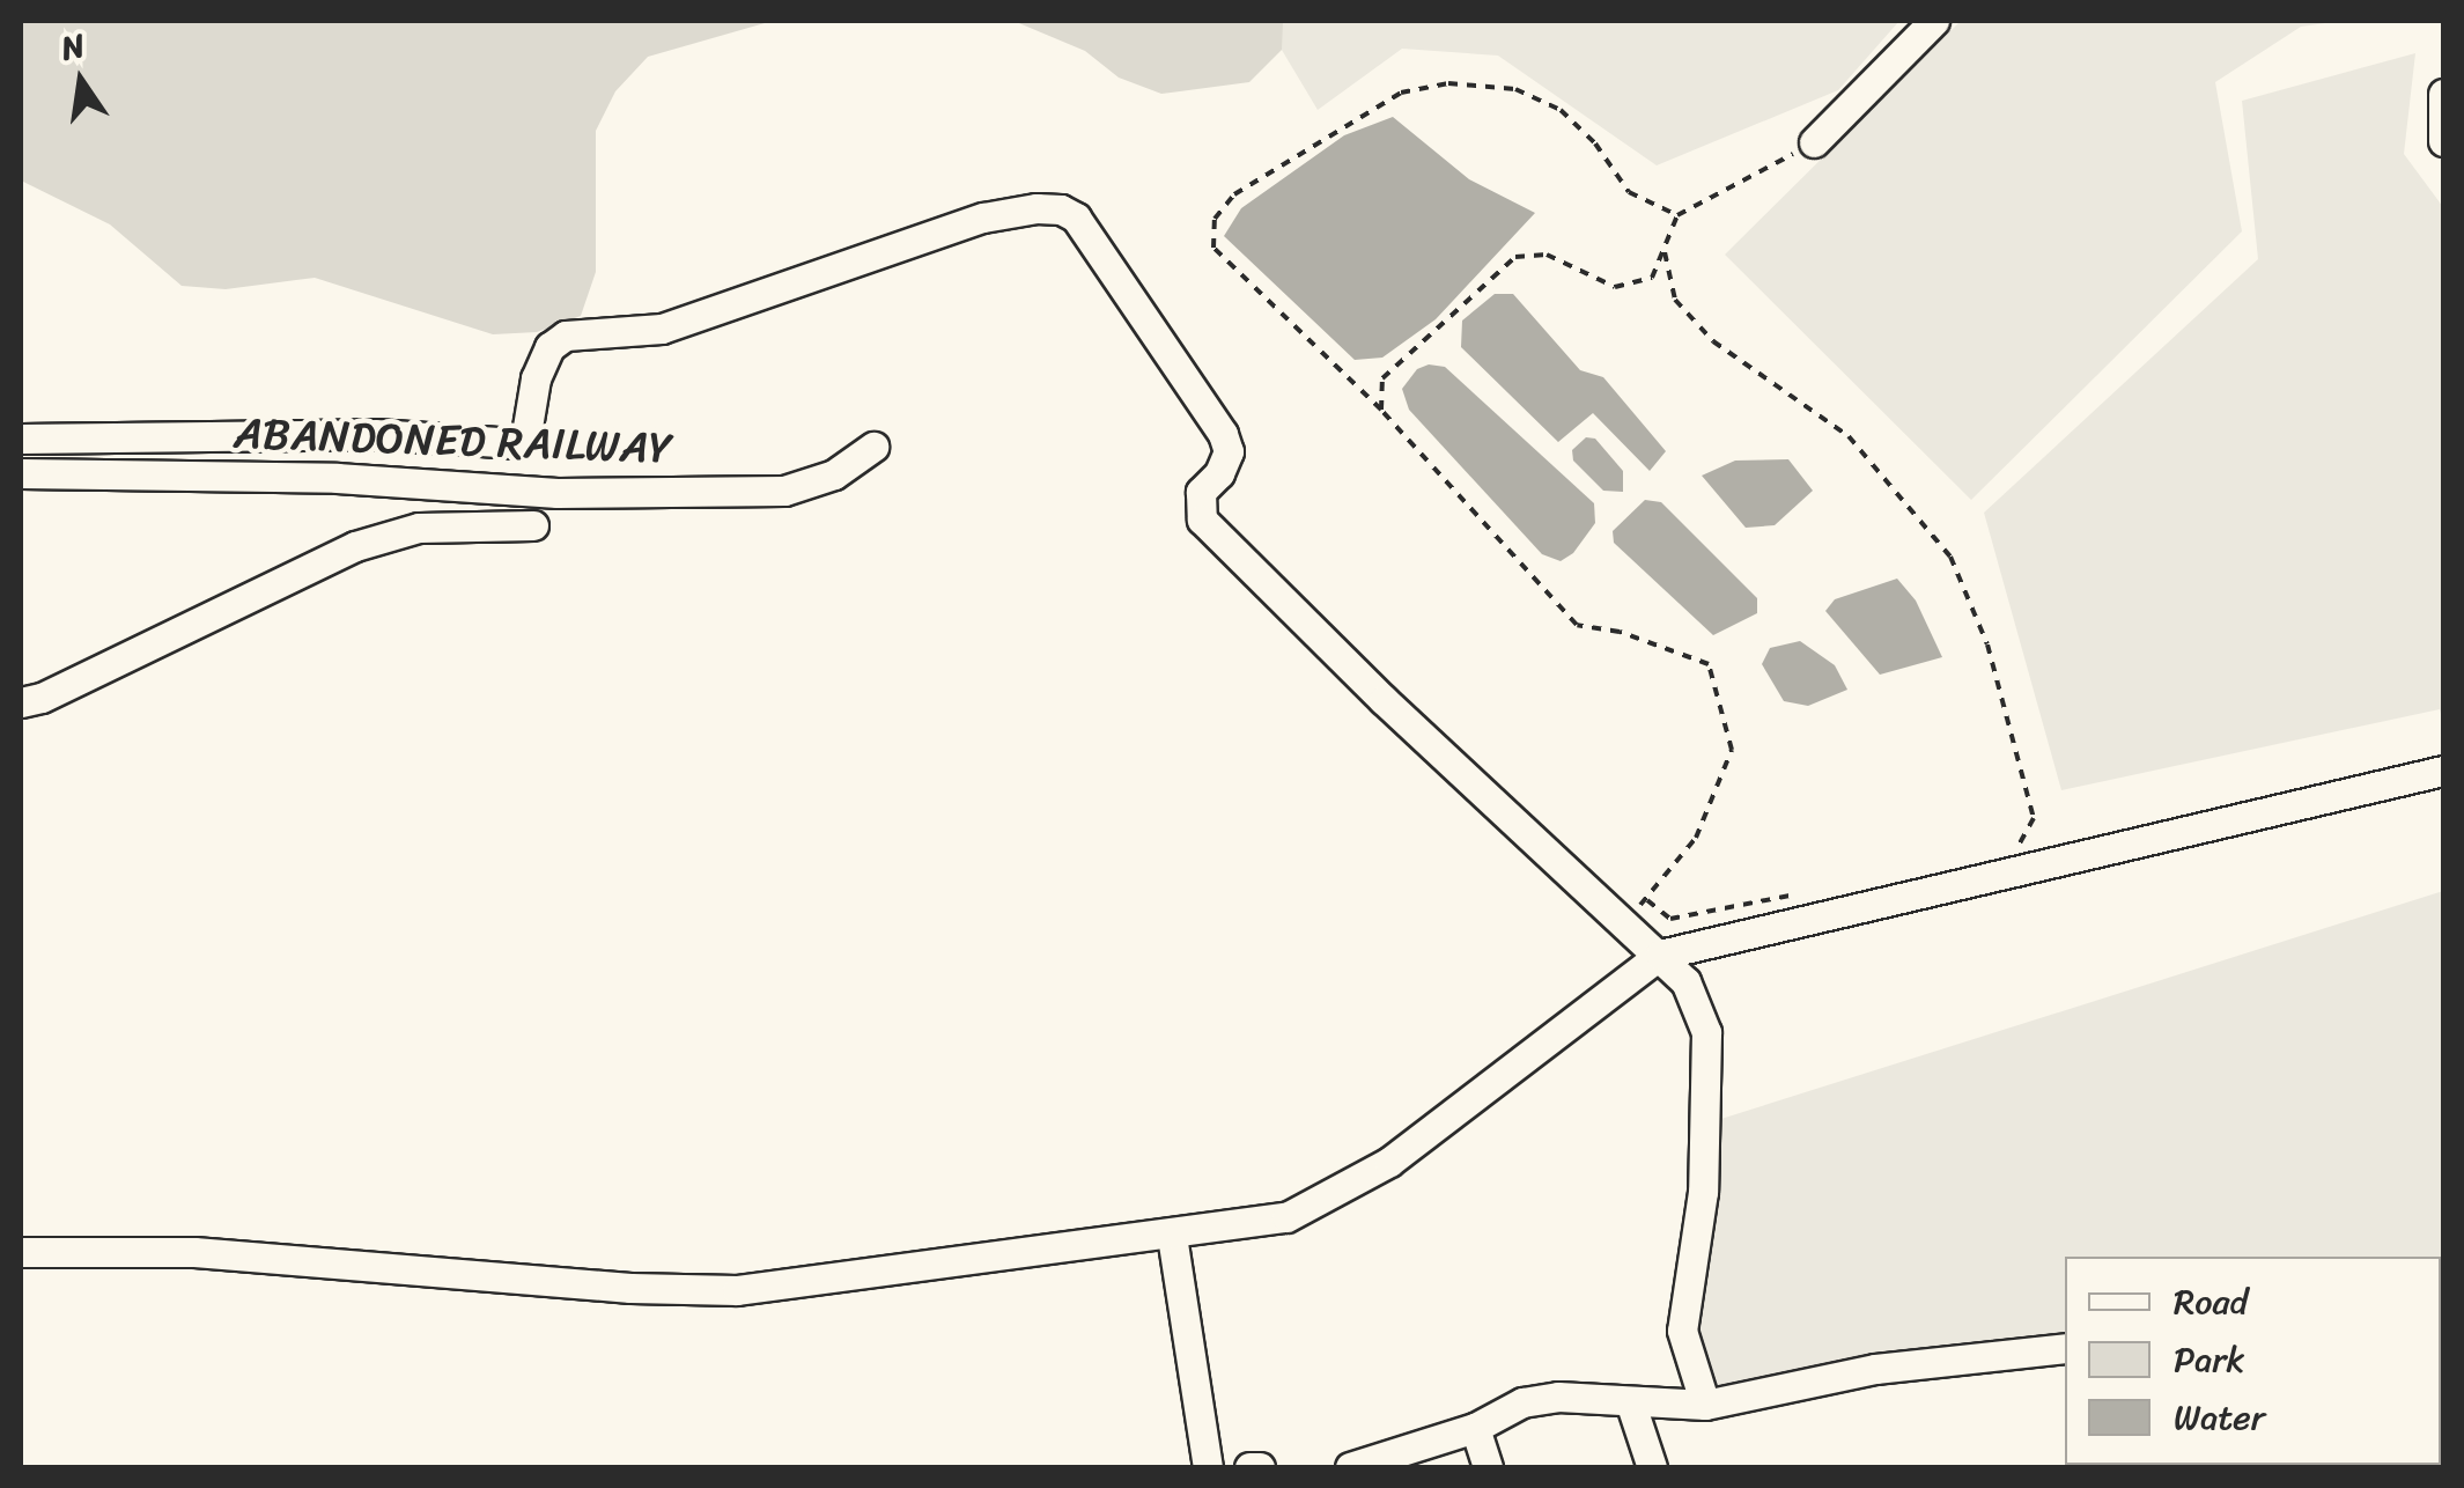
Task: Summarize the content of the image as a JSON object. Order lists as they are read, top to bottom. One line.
{"streets":{"street":["ABANDONED RAILWAY"]},"legend":["Road","Park","Water"],"north":"top"}
